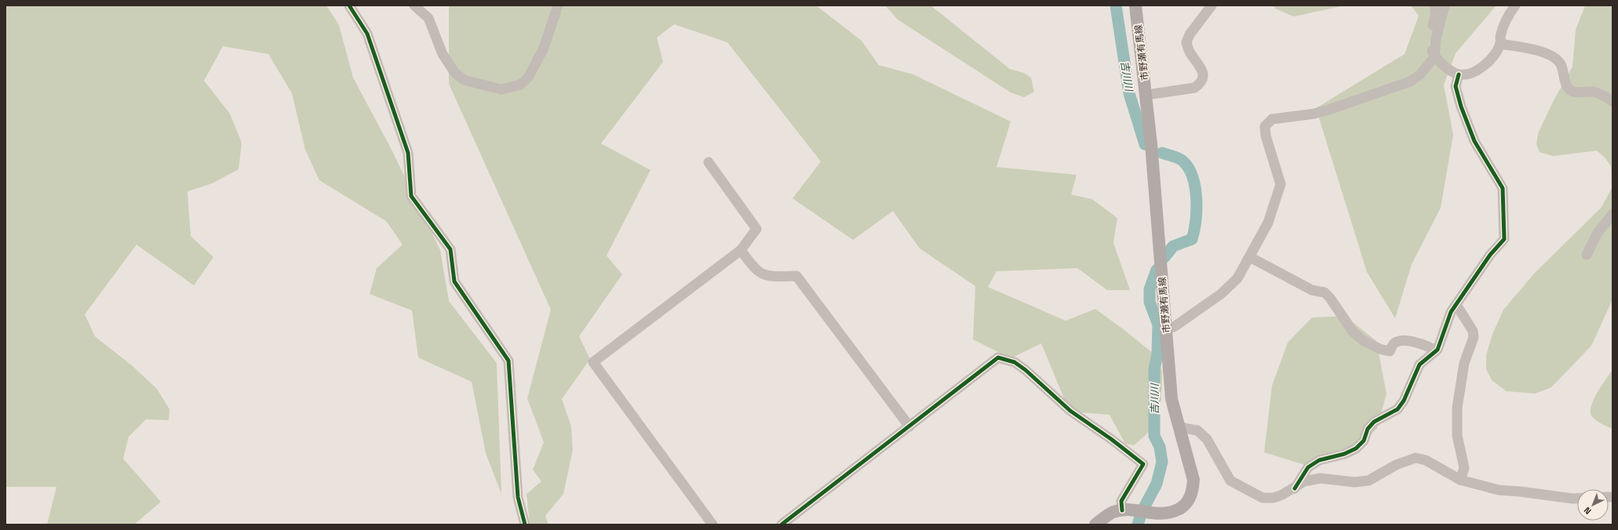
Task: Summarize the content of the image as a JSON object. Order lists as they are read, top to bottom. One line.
{"streets":{"main road":["市野瀬有馬線"]},"water":["吉川川"],"north":"bottom left"}
